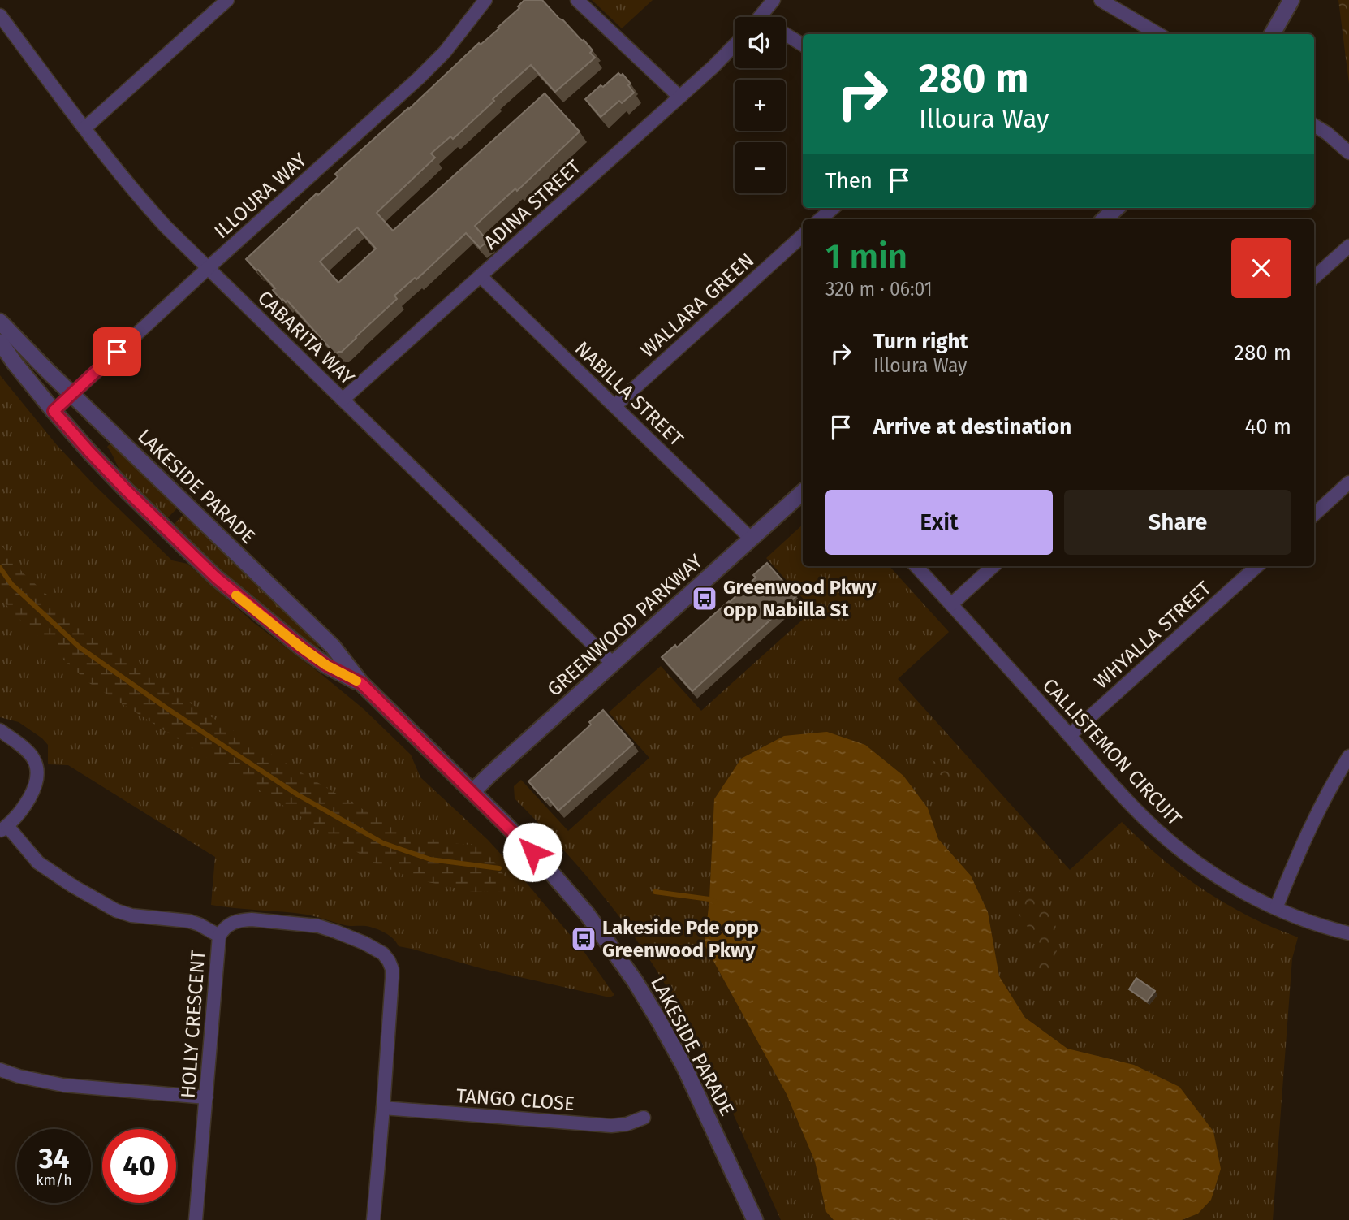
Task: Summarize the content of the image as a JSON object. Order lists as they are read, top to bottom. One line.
{"streets":{"street":["ILLOURA WAY","ADINA STREET","WALLARA GREEN","CABARITA WAY","NABILLA STREET","LAKESIDE PARADE","GREENWOOD PARKWAY","WHYALLA STREET","CALLISTEMON CIRCUIT","HOLLY CRESCENT","TANGO CLOSE"]},"crossings":[["ILLOURA WAY","CABARITA WAY"],["ILLOURA WAY","LAKESIDE PARADE"],["ADINA STREET","CABARITA WAY"],["ADINA STREET","NABILLA STREET"],["WALLARA GREEN","NABILLA STREET"],["CABARITA WAY","GREENWOOD PARKWAY"],["NABILLA STREET","GREENWOOD PARKWAY"],["LAKESIDE PARADE","GREENWOOD PARKWAY"],["WHYALLA STREET","CALLISTEMON CIRCUIT"],["HOLLY CRESCENT","TANGO CLOSE"]],"places":{"bus stop":["Greenwood Pkwy opp Nabilla St","Lakeside Pde opp Greenwood Pkwy"]},"page":{"map_buttons":["+","−"],"turn":["280 m","Illoura Way"],"then":"Then","heading":["1 min","320 m · 06:01"],"list":[{"name":"Turn right","note":"Illoura Way","value":"280 m"},{"name":"Arrive at destination","value":"40 m"}],"buttons":["Exit","Share"],"speed":"34 km/h","limit":"40"}}
